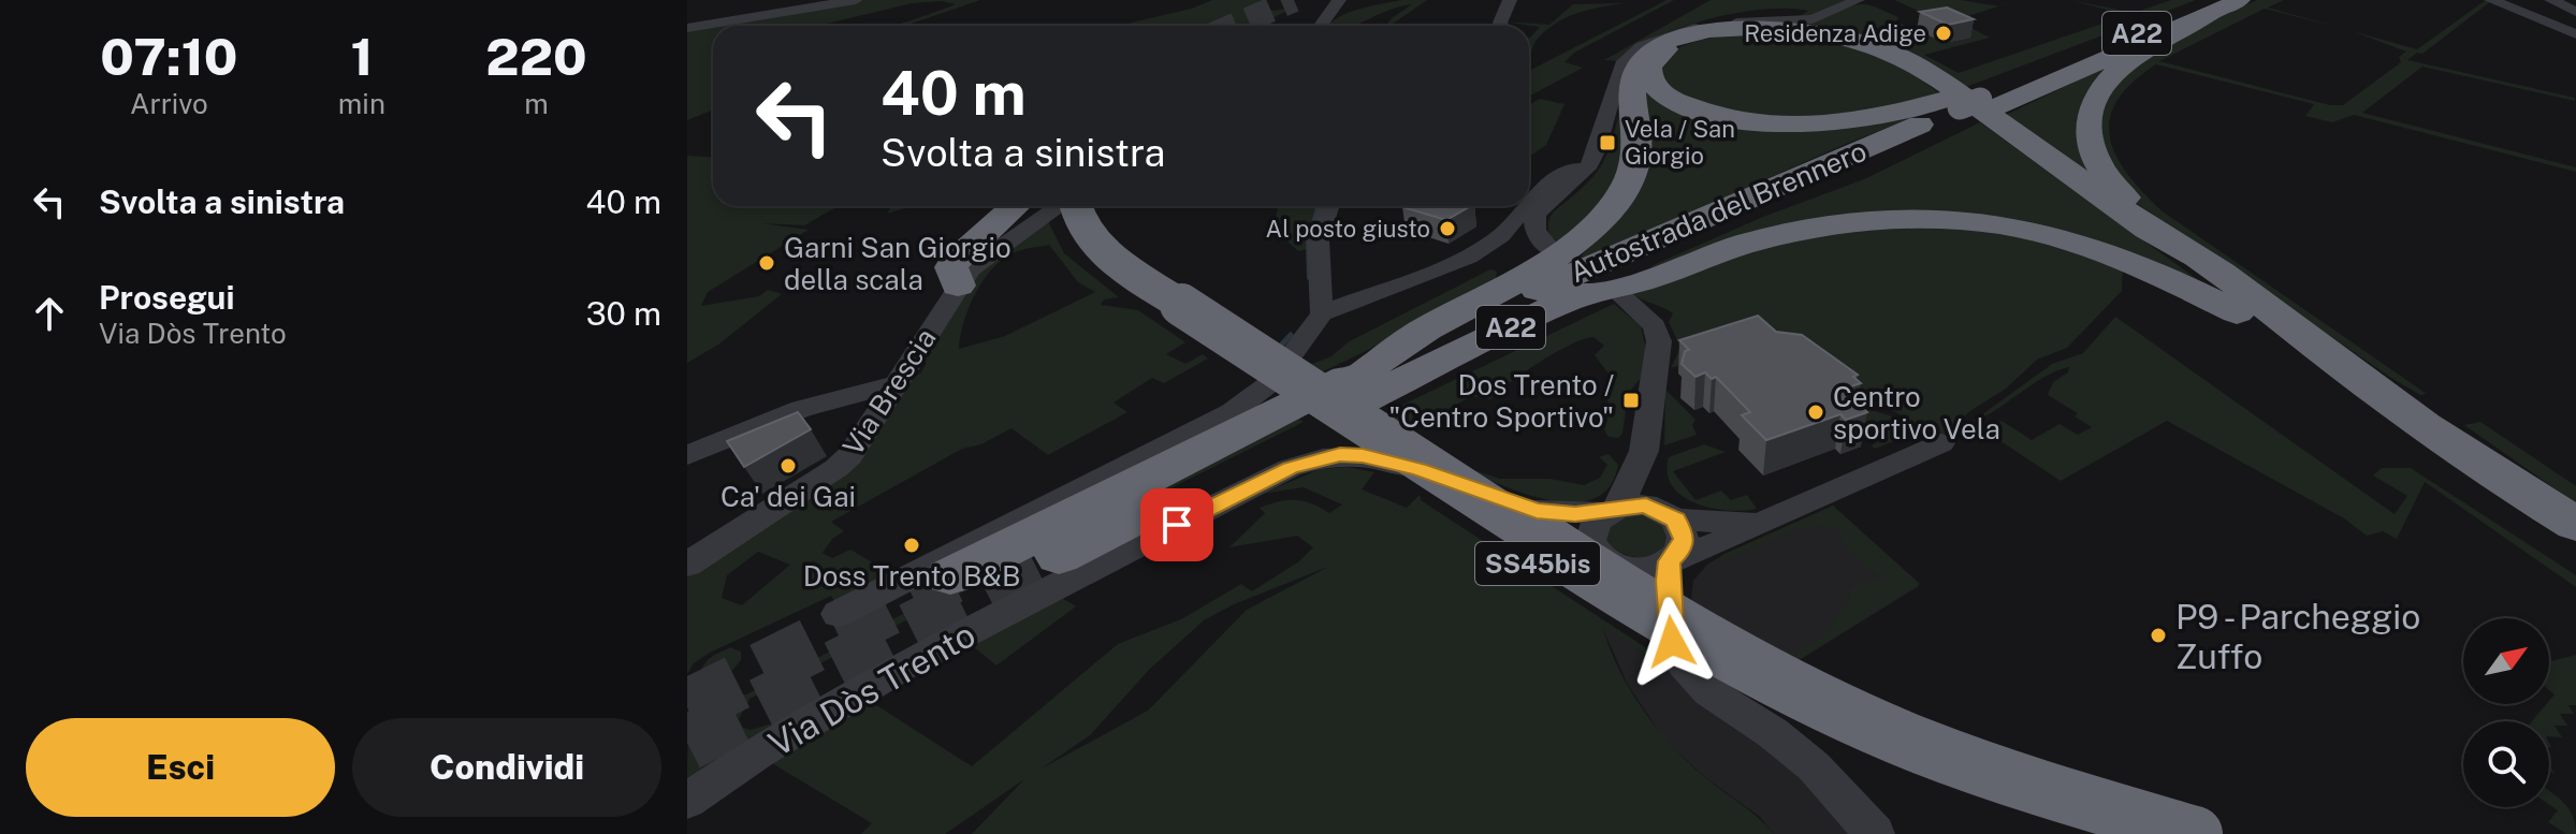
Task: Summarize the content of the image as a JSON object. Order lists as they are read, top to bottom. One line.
{"streets":{"highway":["A22","Autostrada del Brennero","SS45bis"],"street":["Via Brescia","Via Dòs Trento"]},"places":{"other":["Residenza Adige","Al posto giusto","Garni San Giorgio della scala","Centro sportivo Vela","Ca' dei Gai","Doss Trento B&B","P9 - Parcheggio Zuffo"],"transit":["Vela / San Giorgio","Dos Trento / \"Centro Sportivo\""]},"north":"top right","page":{"eta":["07:10","Arrivo","1","min","220","m"],"turn":["40 m","Svolta a sinistra"],"list":[{"name":"Svolta a sinistra","value":"40 m"},{"name":"Prosegui","note":"Via Dòs Trento","value":"30 m"}],"buttons":["Esci","Condividi"]}}
